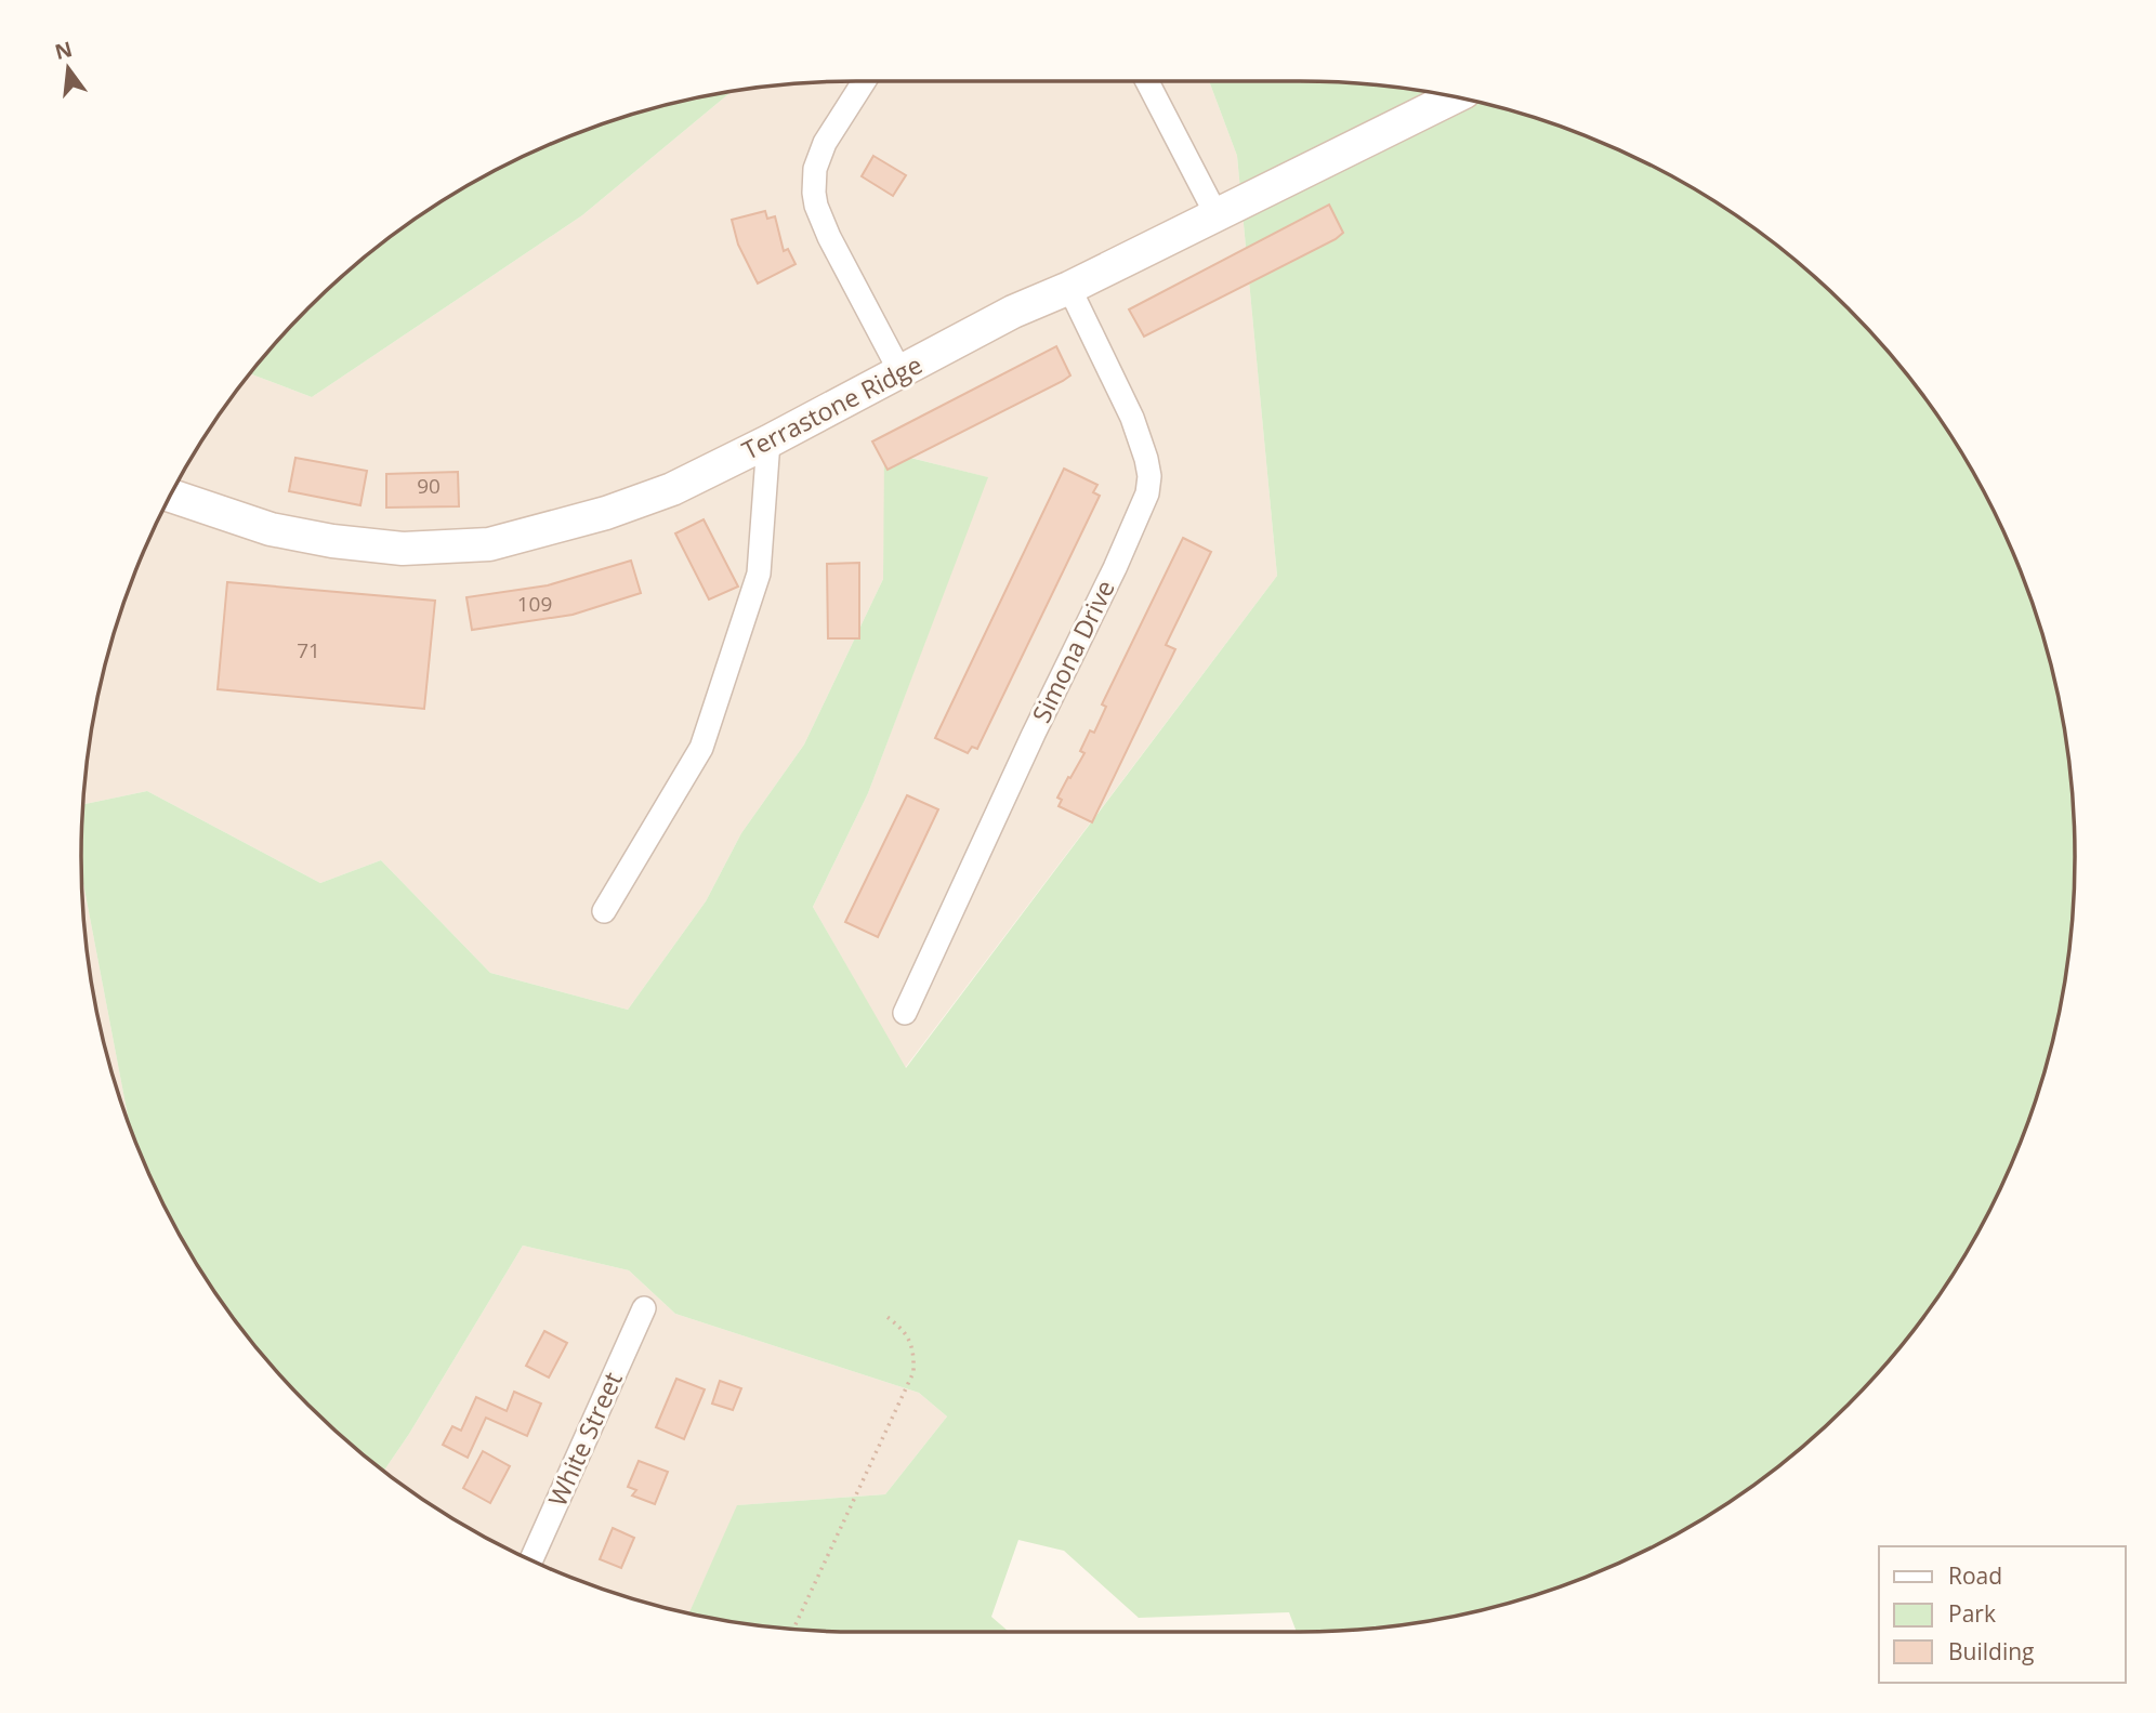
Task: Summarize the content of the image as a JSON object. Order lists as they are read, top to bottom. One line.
{"streets":{"street":["Terrastone Ridge","Simona Drive","White Street"]},"crossings":[["Terrastone Ridge","Simona Drive"]],"house_numbers":["90","109","71"],"legend":["Road","Park","Building"],"north":"top"}
